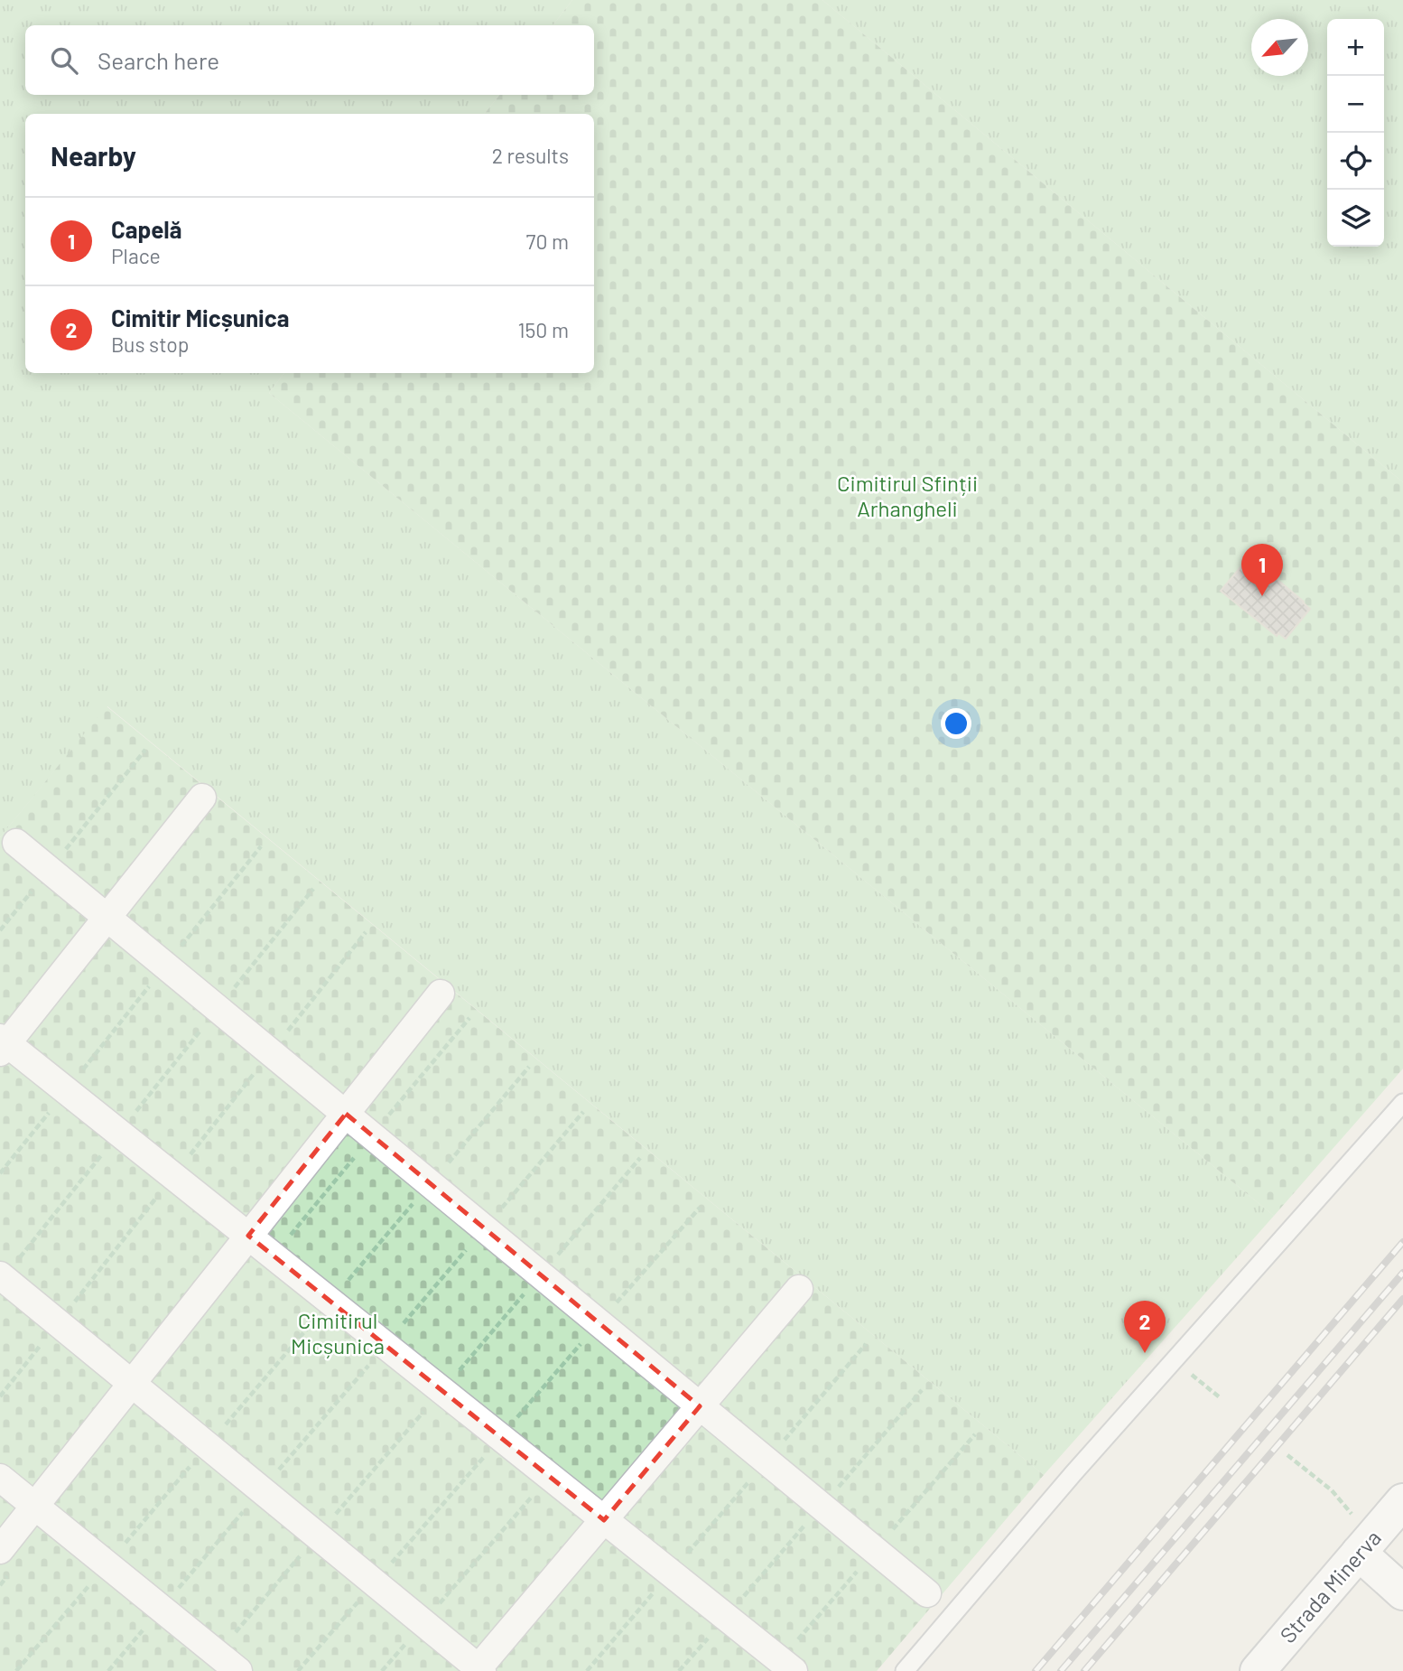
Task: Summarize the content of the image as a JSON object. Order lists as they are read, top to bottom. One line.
{"streets":{"street":["Strada Minerva"]},"parks":["Cimitirul Sfinții Arhangheli","Cimitirul Micșunica"],"north":"bottom left","page":{"map_buttons":["+","−"],"search":"Search here","heading":["Nearby","2 results"],"list":[{"mark":"1","name":"Capelă","note":"Place","value":"70 m"},{"mark":"2","name":"Cimitir Micșunica","note":"Bus stop","value":"150 m"}],"pins":["1","2"]}}
